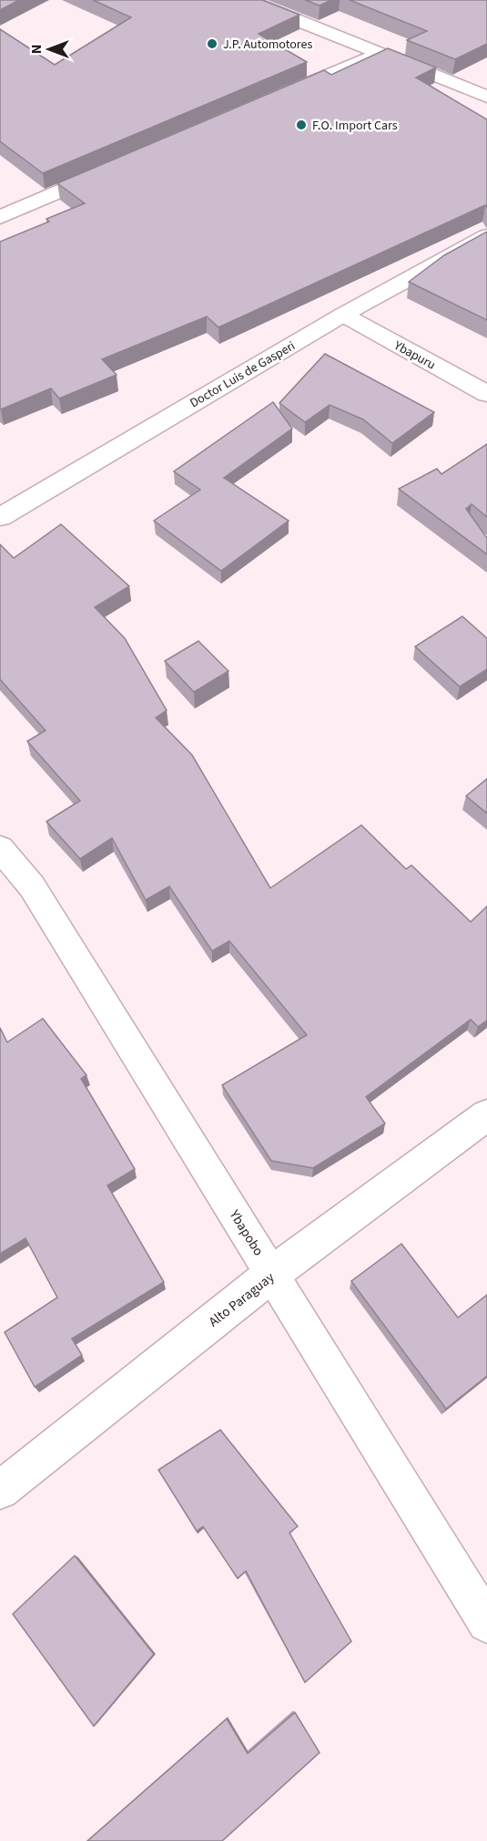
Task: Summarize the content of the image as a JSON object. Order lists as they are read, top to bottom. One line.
{"streets":{"street":["Ybapuru","Doctor Luis de Gasperi","Ybapobo","Alto Paraguay"]},"crossings":[["Ybapuru","Doctor Luis de Gasperi"],["Ybapobo","Alto Paraguay"]],"places":["J.P. Automotores","F.O. Import Cars"],"north":"left"}
